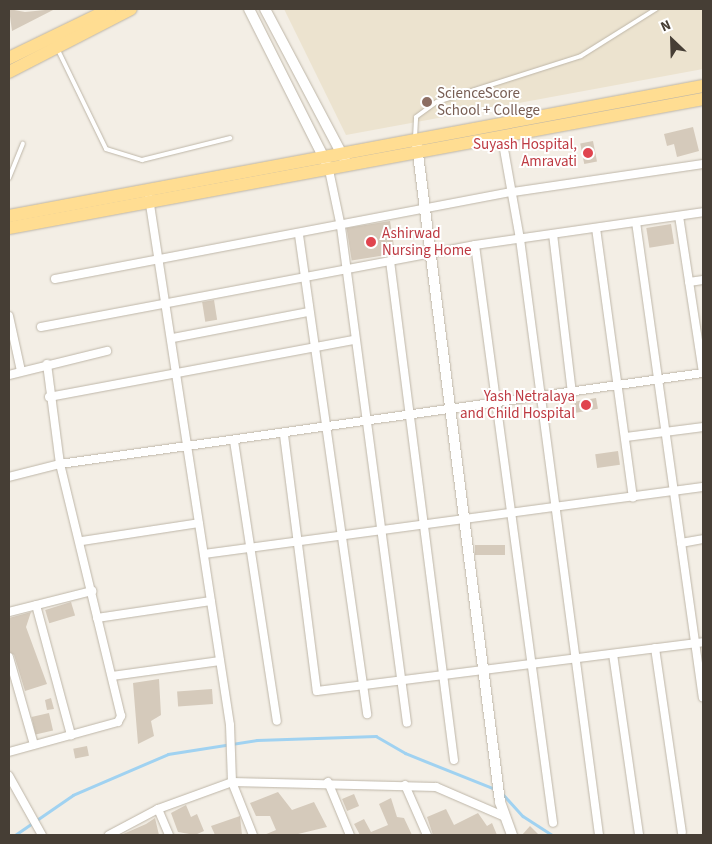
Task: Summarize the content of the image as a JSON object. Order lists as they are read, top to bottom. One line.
{"places":["ScienceScore School + College","Suyash Hospital, Amravati","Ashirwad Nursing Home","Yash Netralaya and Child Hospital"],"north":"top left"}
